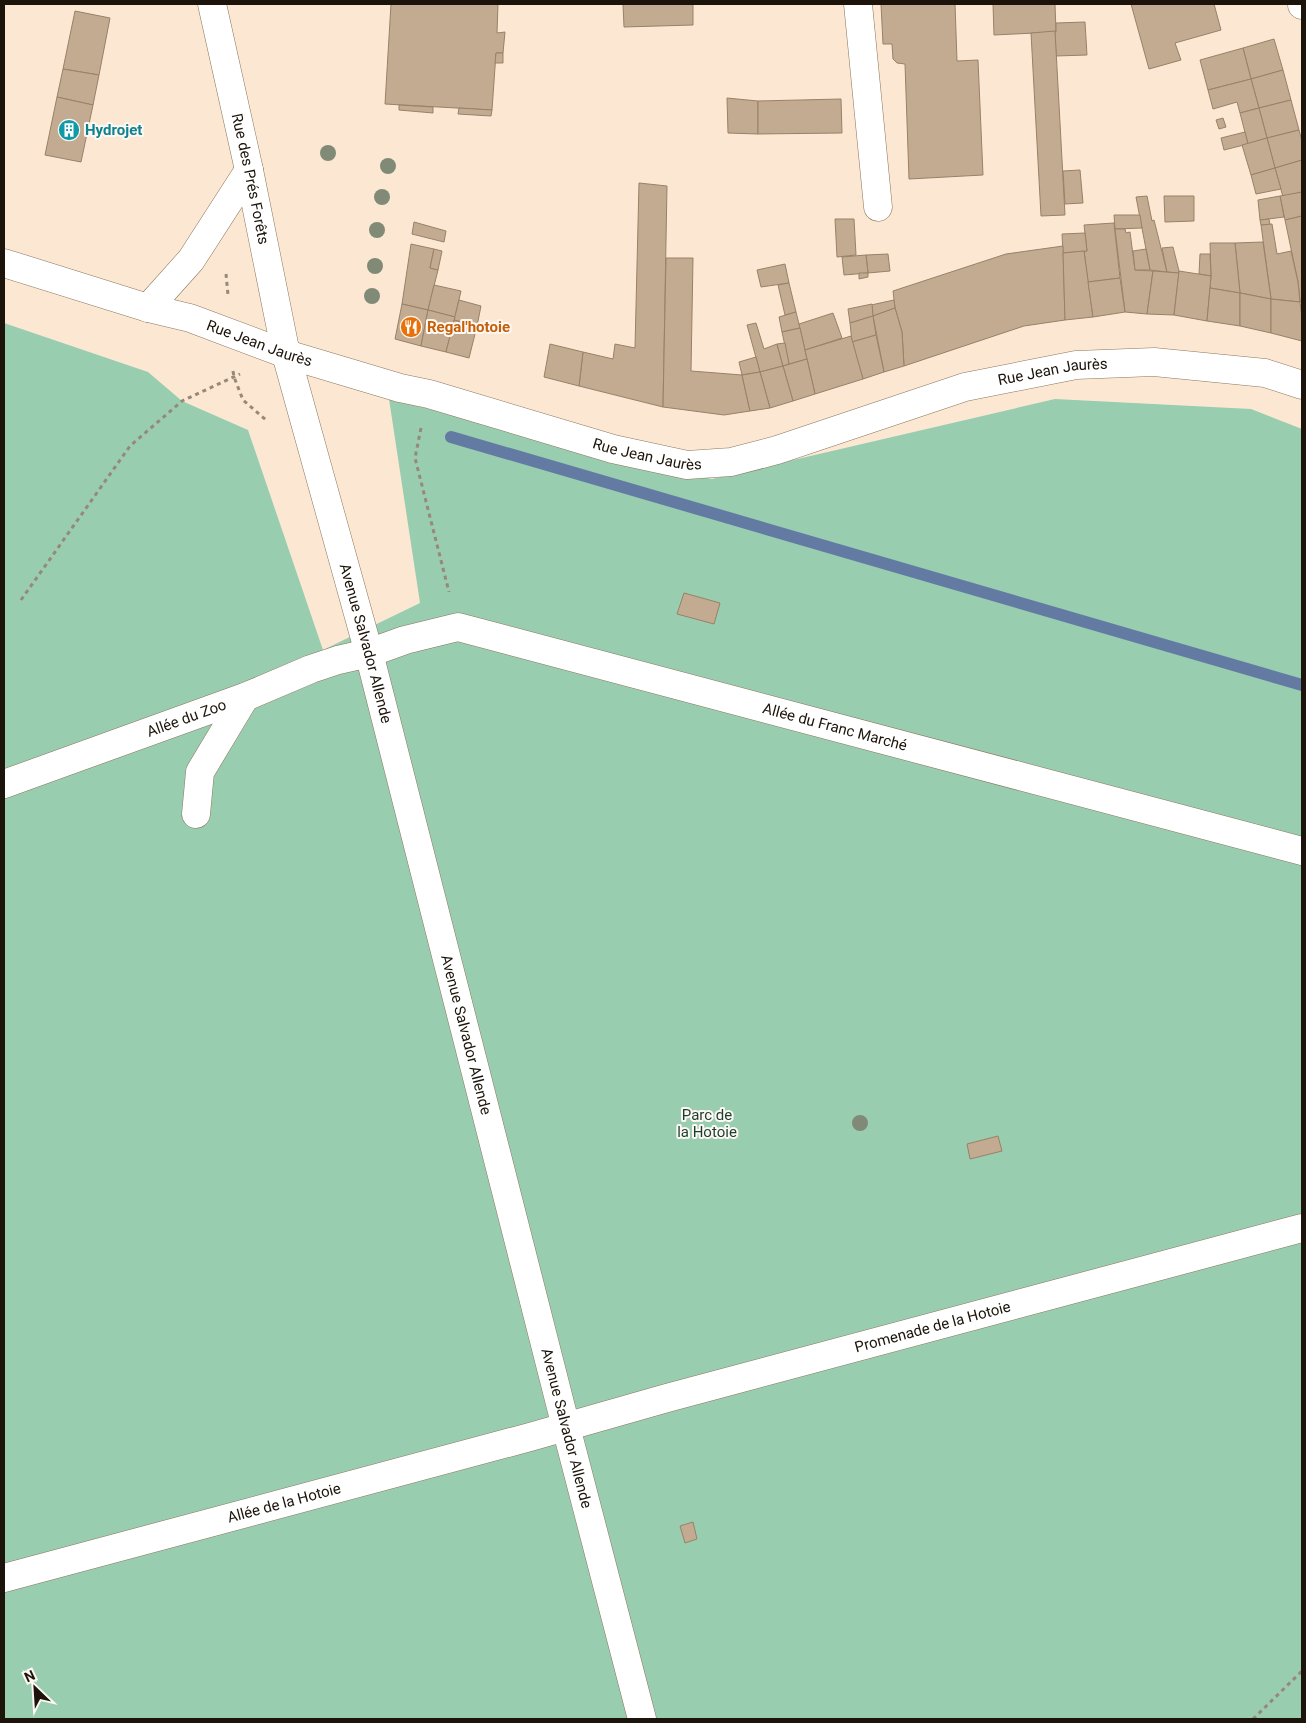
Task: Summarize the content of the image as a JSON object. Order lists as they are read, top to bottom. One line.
{"streets":{"street":["Rue des Prés Forêts","Rue Jean Jaurès","Avenue Salvador Allende","Allée du Zoo","Allée du Franc Marché","Promenade de la Hotoie","Allée de la Hotoie"]},"crossings":[["Rue des Prés Forêts","Rue Jean Jaurès"],["Rue des Prés Forêts","Avenue Salvador Allende"],["Rue Jean Jaurès","Avenue Salvador Allende"],["Avenue Salvador Allende","Allée du Zoo"],["Avenue Salvador Allende","Allée du Franc Marché"],["Avenue Salvador Allende","Promenade de la Hotoie"],["Avenue Salvador Allende","Allée de la Hotoie"],["Allée du Zoo","Allée du Franc Marché"],["Promenade de la Hotoie","Allée de la Hotoie"]],"parks":["Parc de la Hotoie"],"places":{"building":["Hydrojet"],"restaurant":["Regal'hotoie"]},"north":"top left"}
